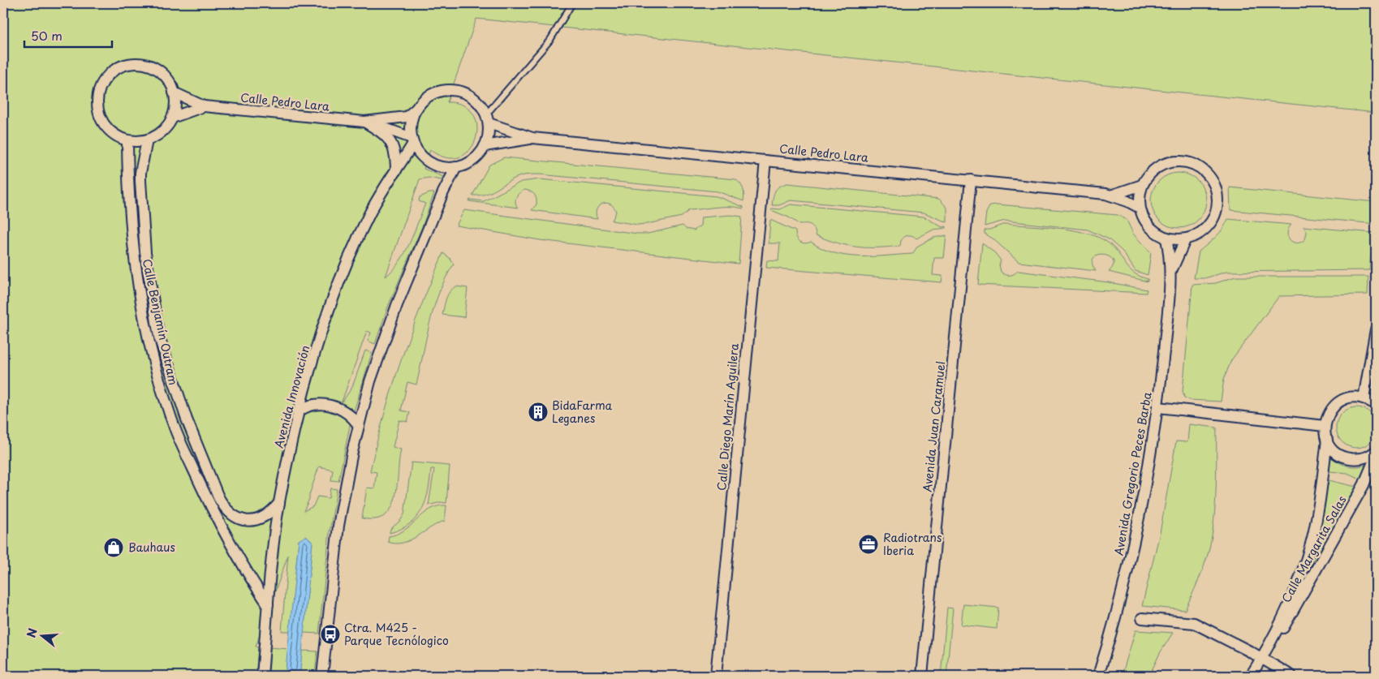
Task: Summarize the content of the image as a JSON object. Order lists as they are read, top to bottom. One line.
{"streets":{"street":["Calle Pedro Lara","Calle Benjamín Outram","Avenida Innovación","Calle Diego Marín Aguilera","Avenida Juan Caramuel","Avenida Gregorio Peces Barba","Calle Margarita Salas"]},"crossings":[["Calle Pedro Lara","Calle Benjamín Outram"],["Calle Pedro Lara","Avenida Innovación"],["Calle Pedro Lara","Calle Diego Marín Aguilera"],["Calle Pedro Lara","Avenida Juan Caramuel"],["Calle Pedro Lara","Avenida Gregorio Peces Barba"],["Calle Benjamín Outram","Avenida Innovación"]],"places":{"building":["BidaFarma Leganes"],"office":["Radiotrans Iberia"],"shop":["Bauhaus"],"bus stop":["Ctra. M425 - Parque Tecnólogico"]},"scale_bar":"50 m","north":"left"}
